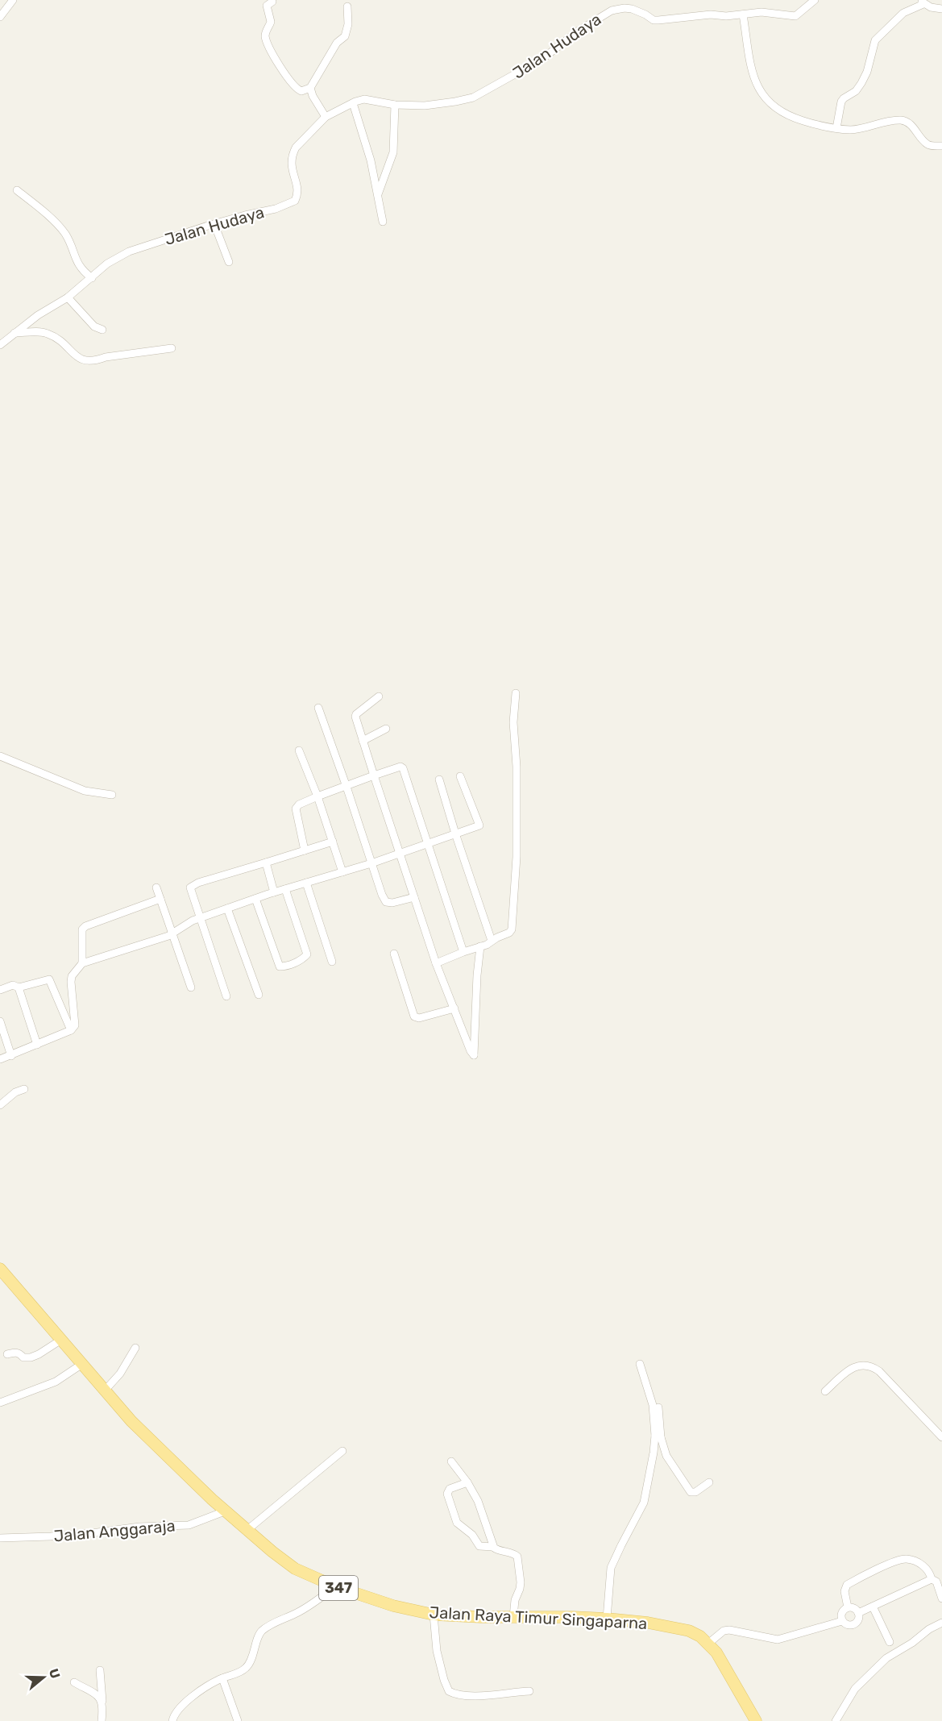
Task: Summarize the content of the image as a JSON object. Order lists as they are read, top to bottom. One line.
{"streets":{"main road":["347","Jalan Raya Timur Singaparna"],"street":["Jalan Hudaya","Jalan Anggaraja"]},"crossings":[["Jalan Anggaraja","Jalan Raya Timur Singaparna"]],"north":"right"}
